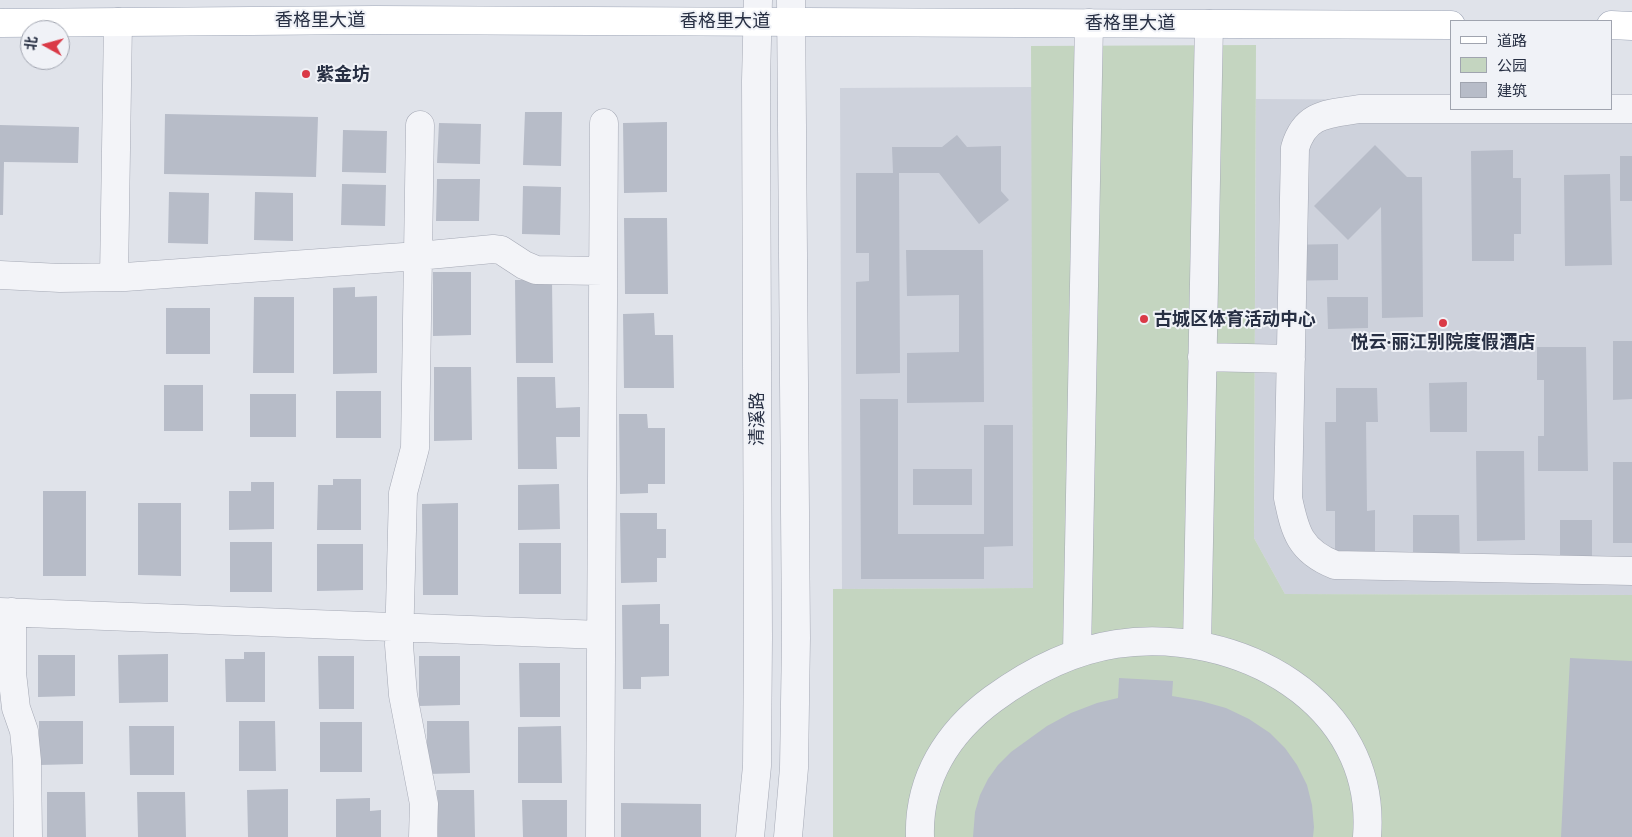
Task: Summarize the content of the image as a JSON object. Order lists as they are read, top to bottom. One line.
{"streets":{"main road":["香格里大道"],"street":["清溪路"]},"crossings":[["香格里大道","清溪路"]],"places":["紫金坊","古城区体育活动中心","悦云·丽江别院度假酒店"],"legend":["道路","公园","建筑"],"north":"left"}
